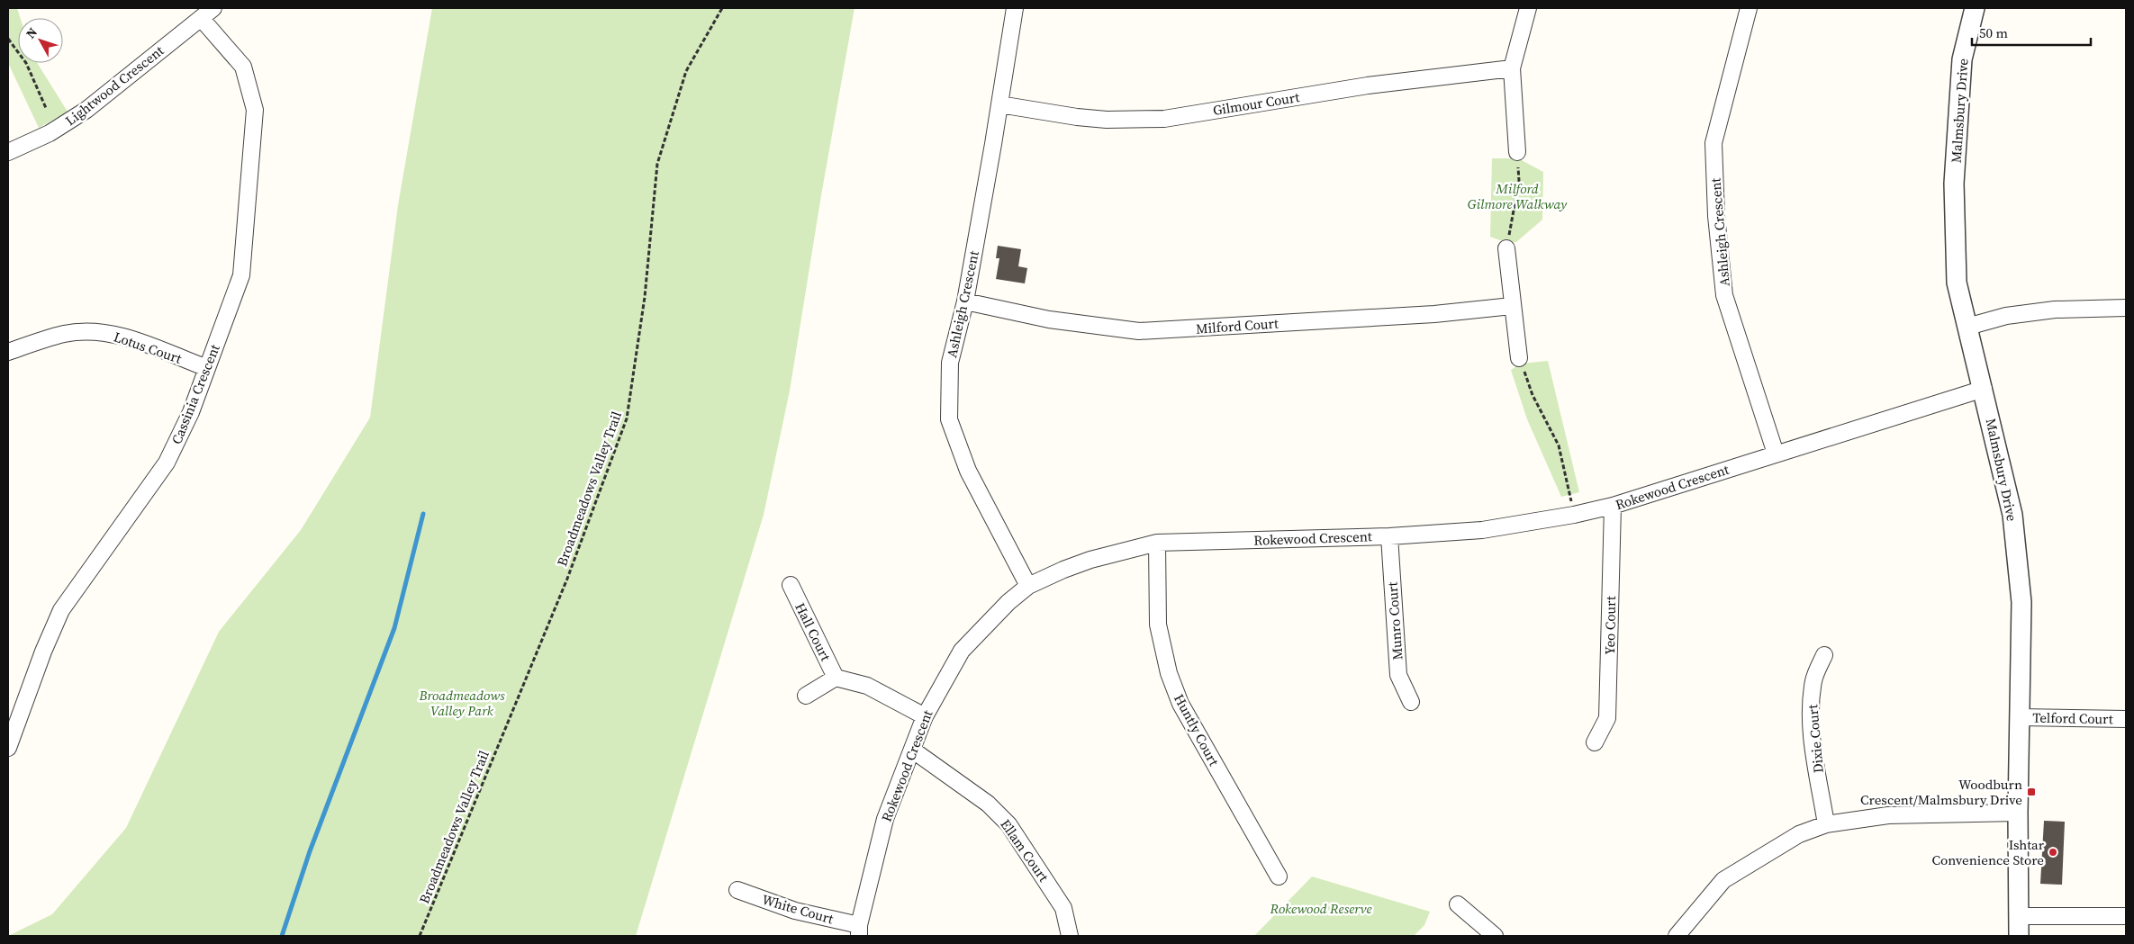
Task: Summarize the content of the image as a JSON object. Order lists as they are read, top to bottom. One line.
{"streets":{"street":["Lightwood Crescent","Gilmour Court","Malmsbury Drive","Ashleigh Crescent","Milford Court","Lotus Court","Cassinia Crescent","Rokewood Crescent","Munro Court","Yeo Court","Hall Court","Telford Court","Huntly Court","Dixie Court","Ellam Court","White Court"],"path":["Broadmeadows Valley Trail"]},"crossings":[["Lightwood Crescent","Cassinia Crescent"],["Gilmour Court","Ashleigh Crescent"],["Malmsbury Drive","Rokewood Crescent"],["Malmsbury Drive","Telford Court"],["Ashleigh Crescent","Milford Court"],["Ashleigh Crescent","Rokewood Crescent"],["Lotus Court","Cassinia Crescent"],["Rokewood Crescent","Munro Court"],["Rokewood Crescent","Yeo Court"],["Rokewood Crescent","Hall Court"],["Rokewood Crescent","Huntly Court"],["Rokewood Crescent","Ellam Court"],["Rokewood Crescent","White Court"]],"parks":["Milford Gilmore Walkway","Broadmeadows Valley Park","Rokewood Reserve"],"places":{"transit":["Woodburn Crescent/Malmsbury Drive"],"other":["Ishtar Convenience Store"]},"scale_bar":"50 m","north":"top left"}
